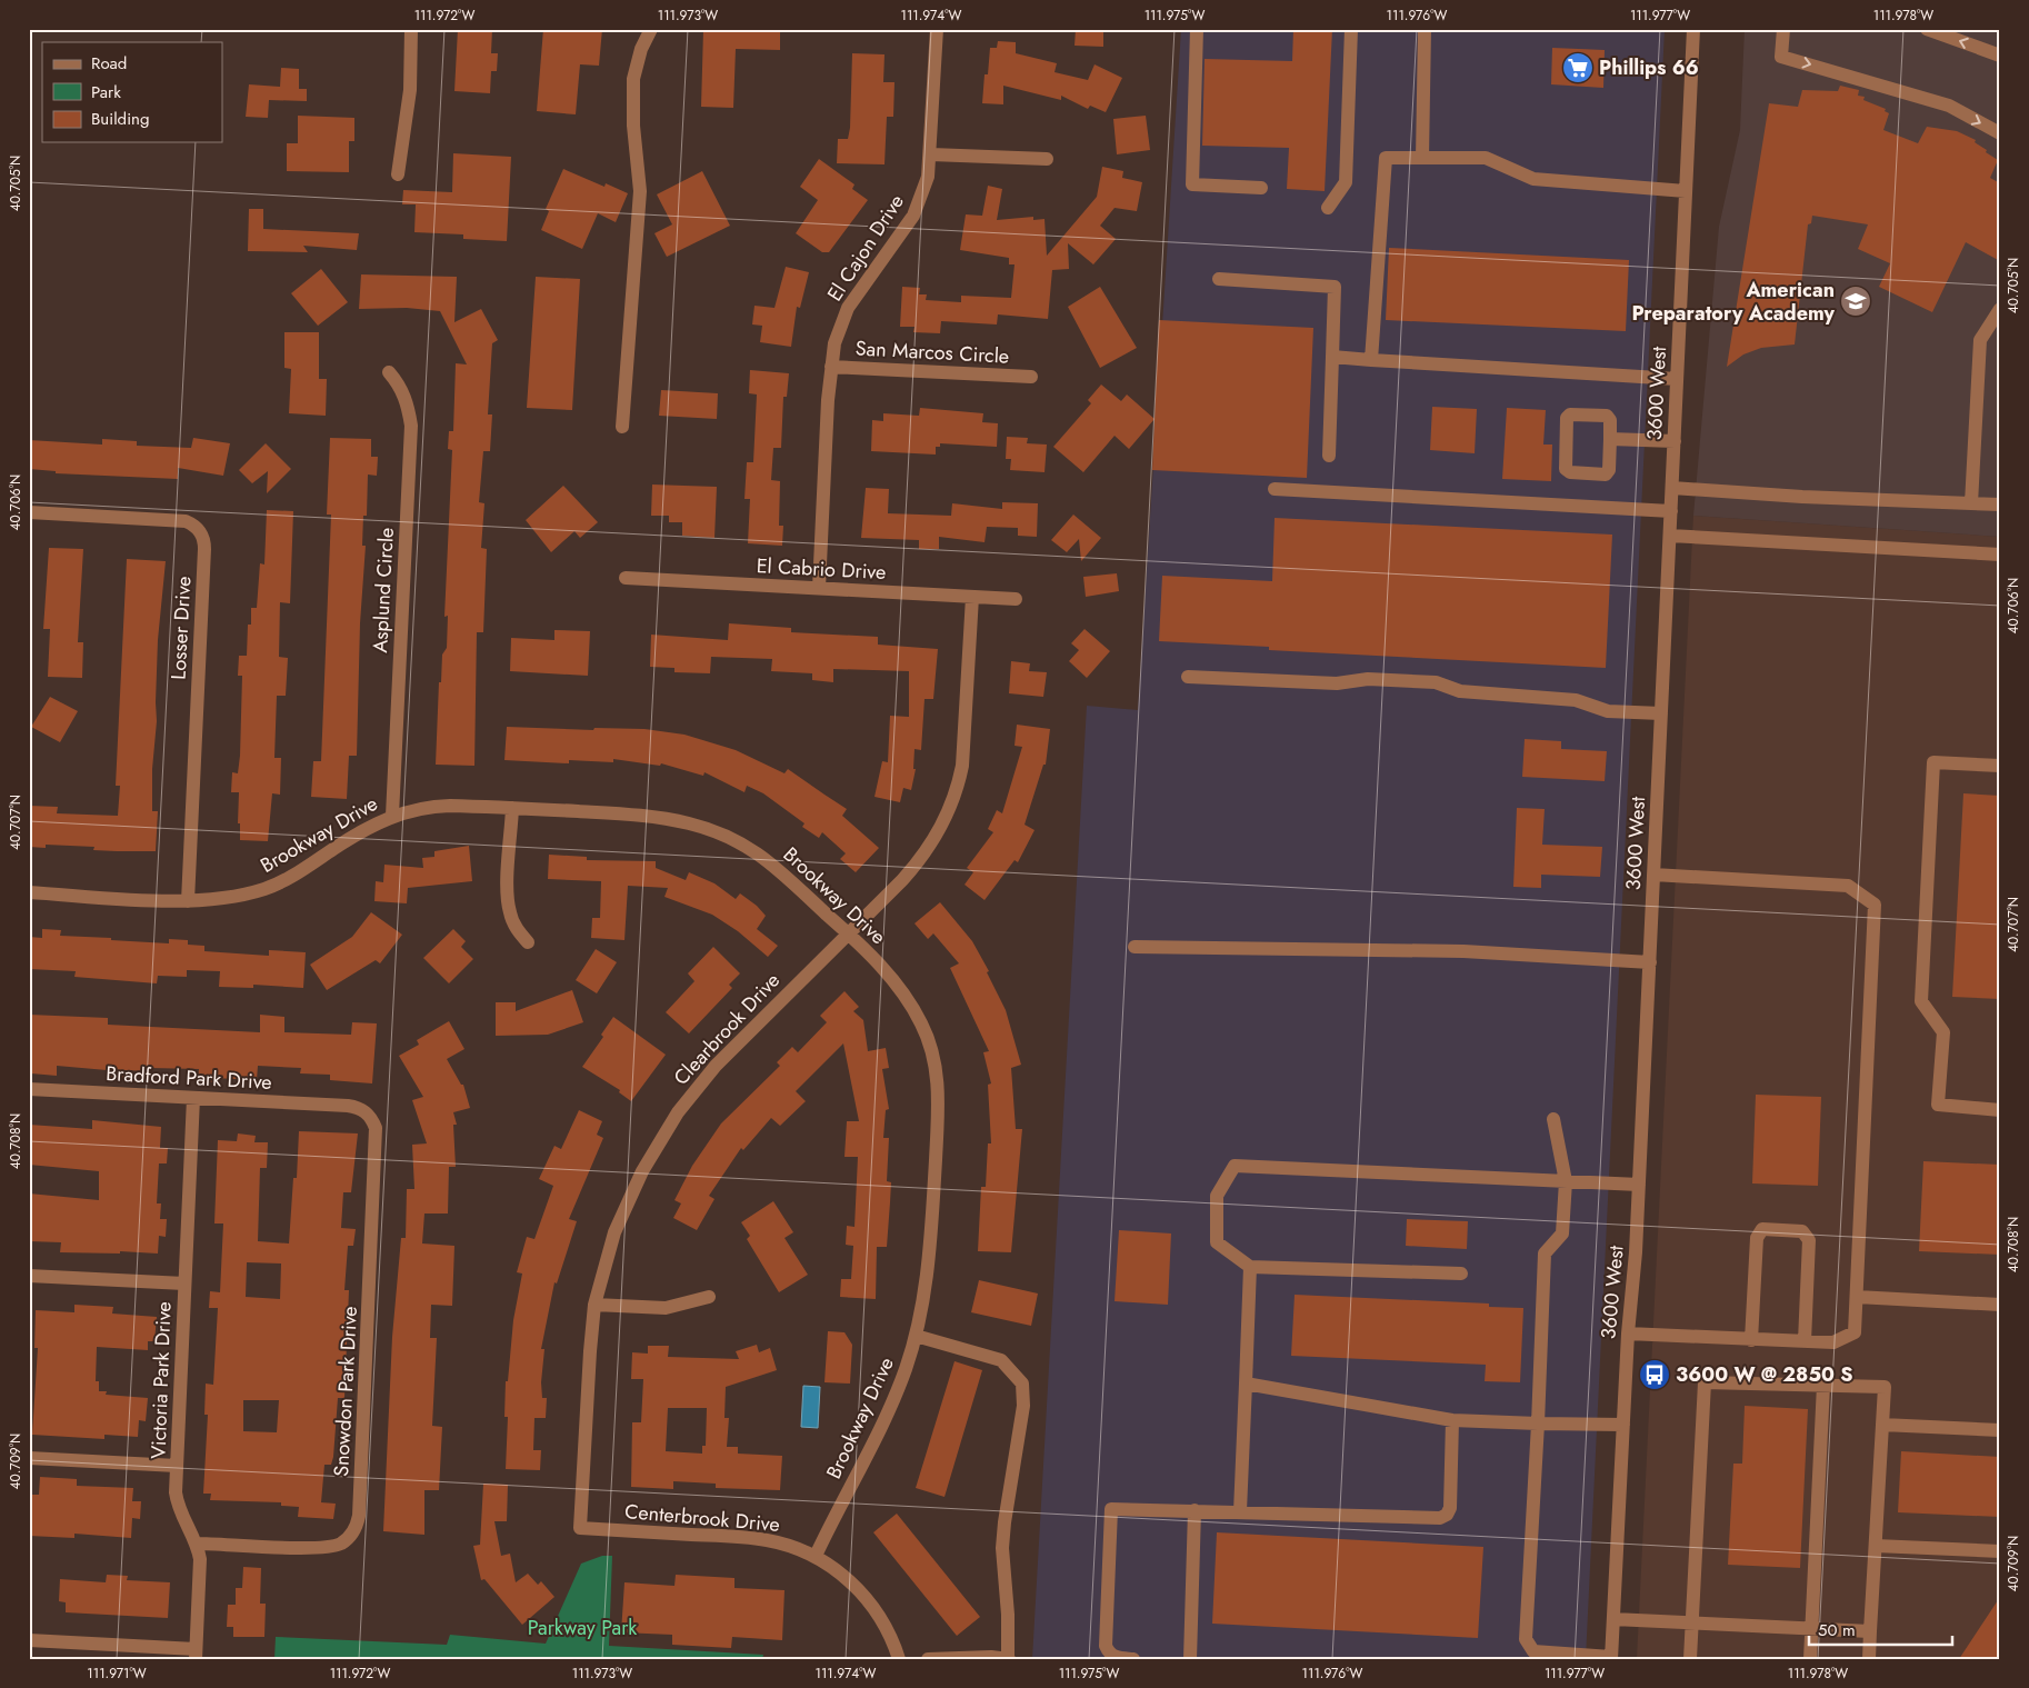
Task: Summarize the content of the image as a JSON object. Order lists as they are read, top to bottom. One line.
{"streets":{"street":["El Cajon Drive","San Marcos Circle","3600 West","El Cabrio Drive","Asplund Circle","Losser Drive","Brookway Drive","Clearbrook Drive","Bradford Park Drive","Victoria Park Drive","Snowdon Park Drive","Centerbrook Drive"]},"crossings":[["El Cajon Drive","San Marcos Circle"],["El Cajon Drive","El Cabrio Drive"],["El Cabrio Drive","Clearbrook Drive"],["Asplund Circle","Brookway Drive"],["Losser Drive","Brookway Drive"],["Brookway Drive","Clearbrook Drive"],["Brookway Drive","Centerbrook Drive"],["Clearbrook Drive","Centerbrook Drive"],["Bradford Park Drive","Victoria Park Drive"],["Bradford Park Drive","Snowdon Park Drive"],["Victoria Park Drive","Snowdon Park Drive"]],"parks":["Parkway Park"],"places":{"supermarket":["Phillips 66"],"school or university":["American Preparatory Academy"],"bus stop":["3600 W @ 2850 S"]},"legend":["Road","Park","Building"],"scale_bar":"50 m","coordinates":["111.972°W","111.973°W","111.974°W","111.975°W","111.976°W","111.977°W","111.978°W","40.705°N","40.706°N","40.707°N","40.708°N","40.709°N","111.971°W"]}
